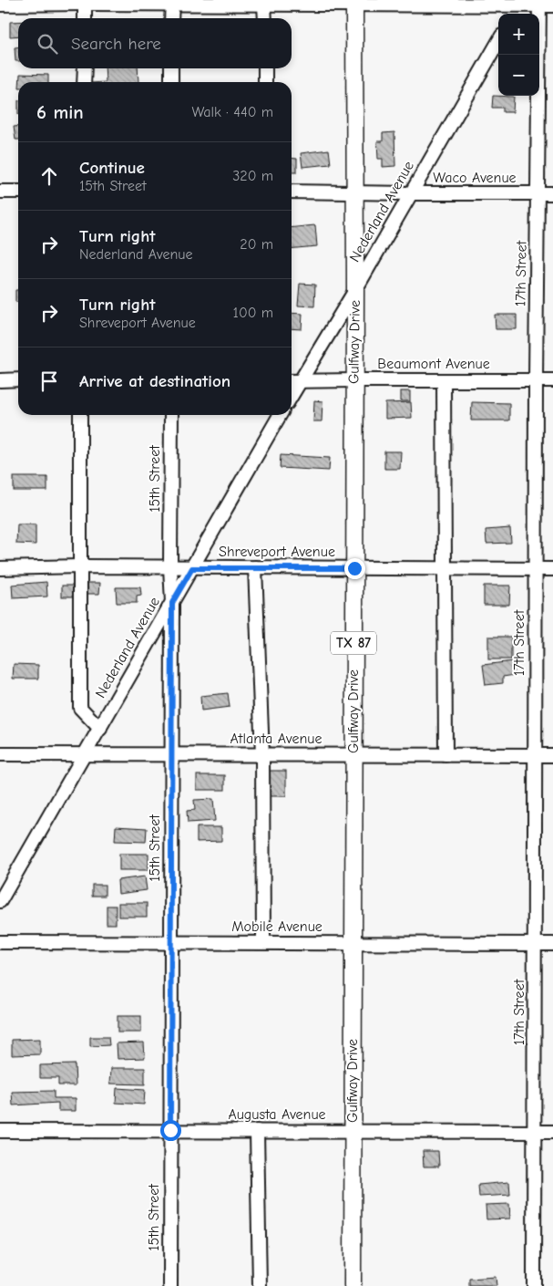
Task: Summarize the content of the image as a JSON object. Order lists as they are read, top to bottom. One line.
{"streets":{"main road":["Gulfway Drive","TX 87"],"street":["Waco Avenue","Nederland Avenue","17th Street","Beaumont Avenue","15th Street","Shreveport Avenue","Atlanta Avenue","Mobile Avenue","Augusta Avenue"]},"crossings":[["Waco Avenue","Nederland Avenue"],["Waco Avenue","17th Street"],["Waco Avenue","Gulfway Drive"],["Nederland Avenue","Gulfway Drive"],["Nederland Avenue","Beaumont Avenue"],["Nederland Avenue","15th Street"],["Nederland Avenue","Shreveport Avenue"],["Nederland Avenue","Atlanta Avenue"],["17th Street","Beaumont Avenue"],["17th Street","Shreveport Avenue"],["17th Street","Atlanta Avenue"],["17th Street","Mobile Avenue"],["17th Street","Augusta Avenue"],["Gulfway Drive","Beaumont Avenue"],["Gulfway Drive","Shreveport Avenue"],["Gulfway Drive","Atlanta Avenue"],["Gulfway Drive","Mobile Avenue"],["Gulfway Drive","Augusta Avenue"],["15th Street","Shreveport Avenue"],["15th Street","Atlanta Avenue"],["15th Street","Mobile Avenue"],["15th Street","Augusta Avenue"]],"page":{"map_buttons":["+","−"],"search":"Search here","heading":["6 min","Walk · 440 m"],"list":[["Continue","15th Street","320 m"],["Turn right","Nederland Avenue","20 m"],["Turn right","Shreveport Avenue","100 m"],"Arrive at destination"]}}
